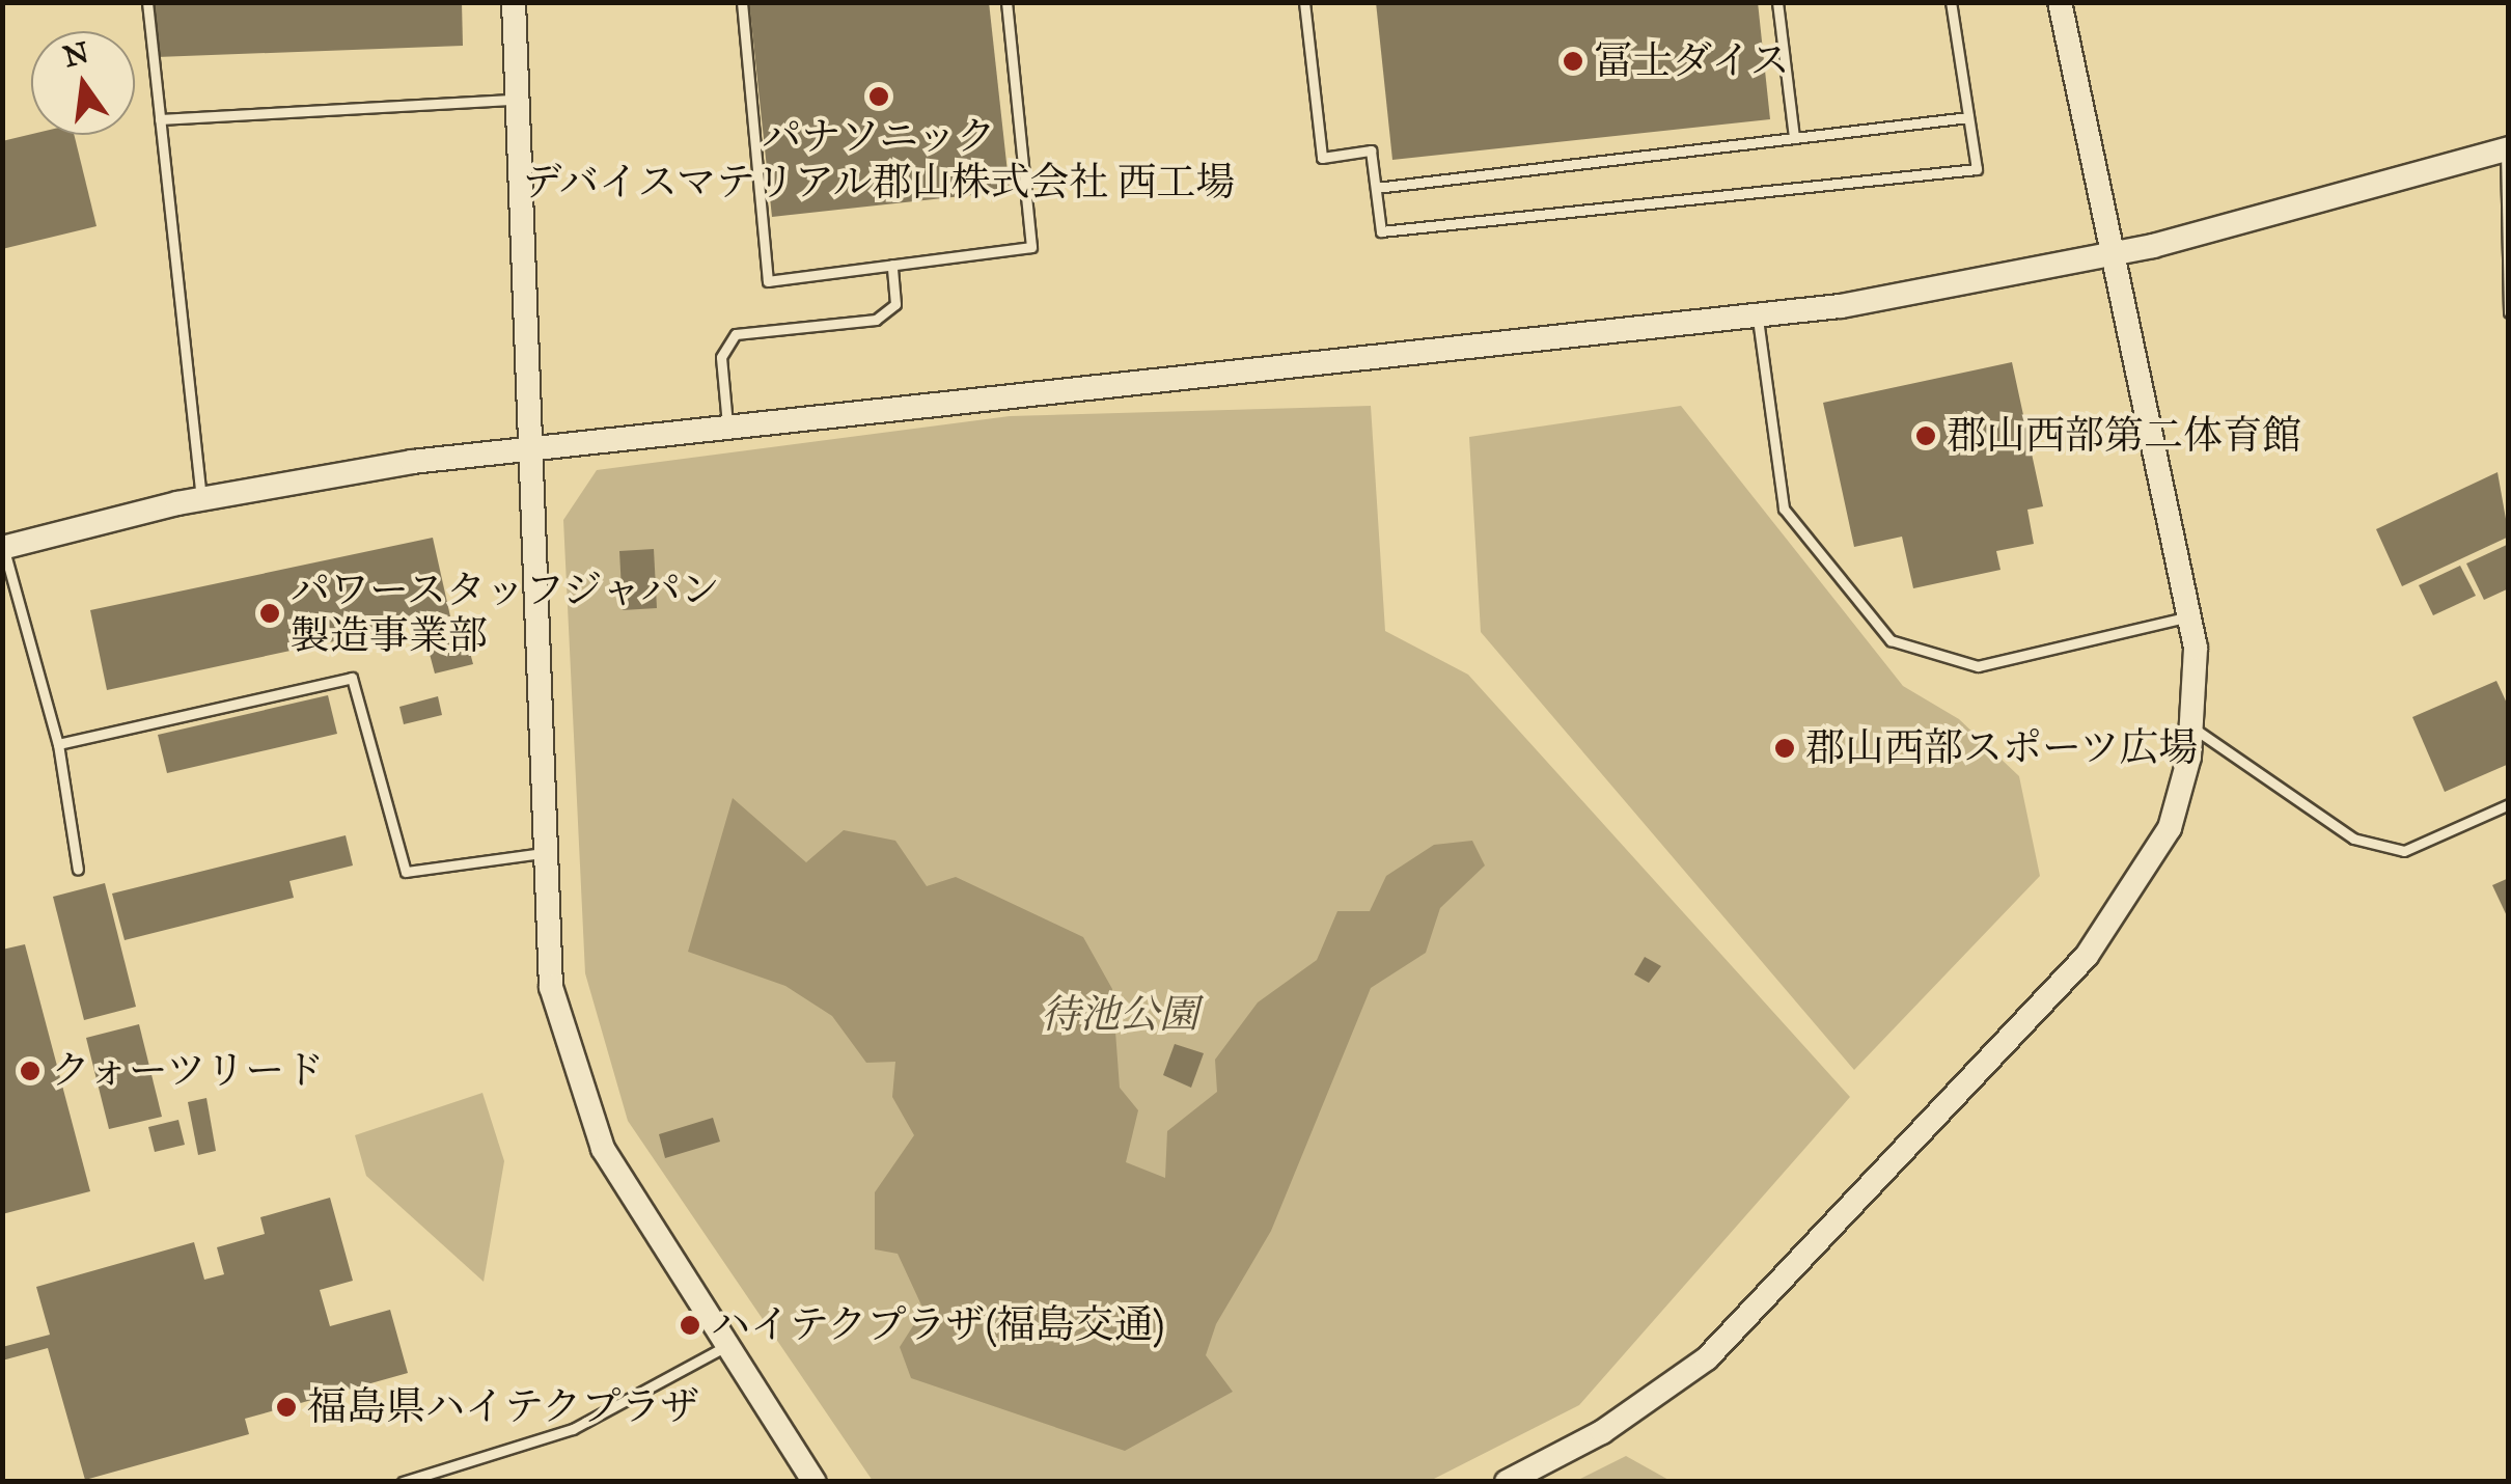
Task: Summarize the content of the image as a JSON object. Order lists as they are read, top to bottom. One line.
{"parks":["待池公園"],"places":["冨士ダイス","パナソニック デバイスマテリアル郡山株式会社 西工場","郡山西部第二体育館","パワースタッフジャパン 製造事業部","郡山西部スポーツ広場","クォーツリード","ハイテクプラザ(福島交通)","福島県ハイテクプラザ"],"north":"top"}
